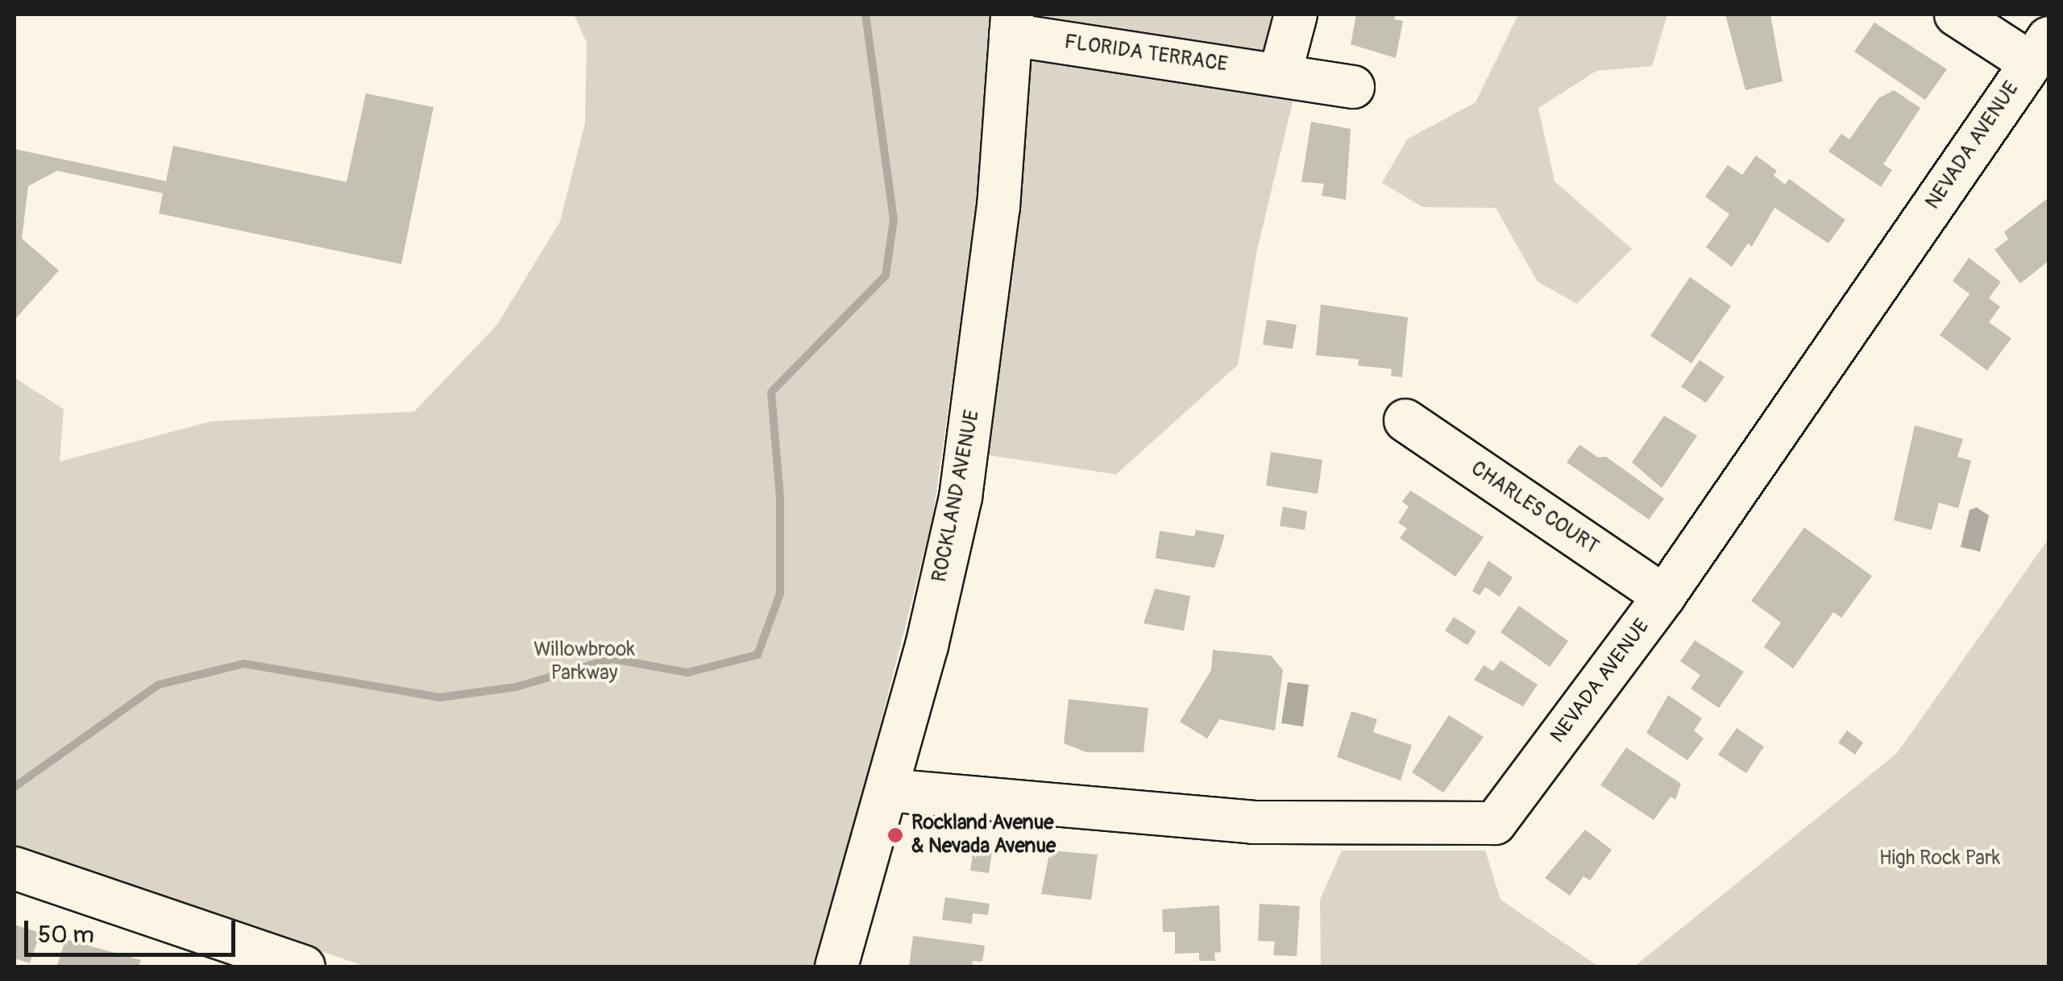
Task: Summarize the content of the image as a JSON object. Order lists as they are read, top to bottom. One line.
{"streets":{"street":["FLORIDA TERRACE","NEVADA AVENUE","ROCKLAND AVENUE","CHARLES COURT"]},"crossings":[["FLORIDA TERRACE","ROCKLAND AVENUE"],["NEVADA AVENUE","ROCKLAND AVENUE"],["NEVADA AVENUE","CHARLES COURT"]],"parks":["Willowbrook Parkway","High Rock Park"],"places":["Rockland Avenue & Nevada Avenue"],"scale_bar":"50 m"}
